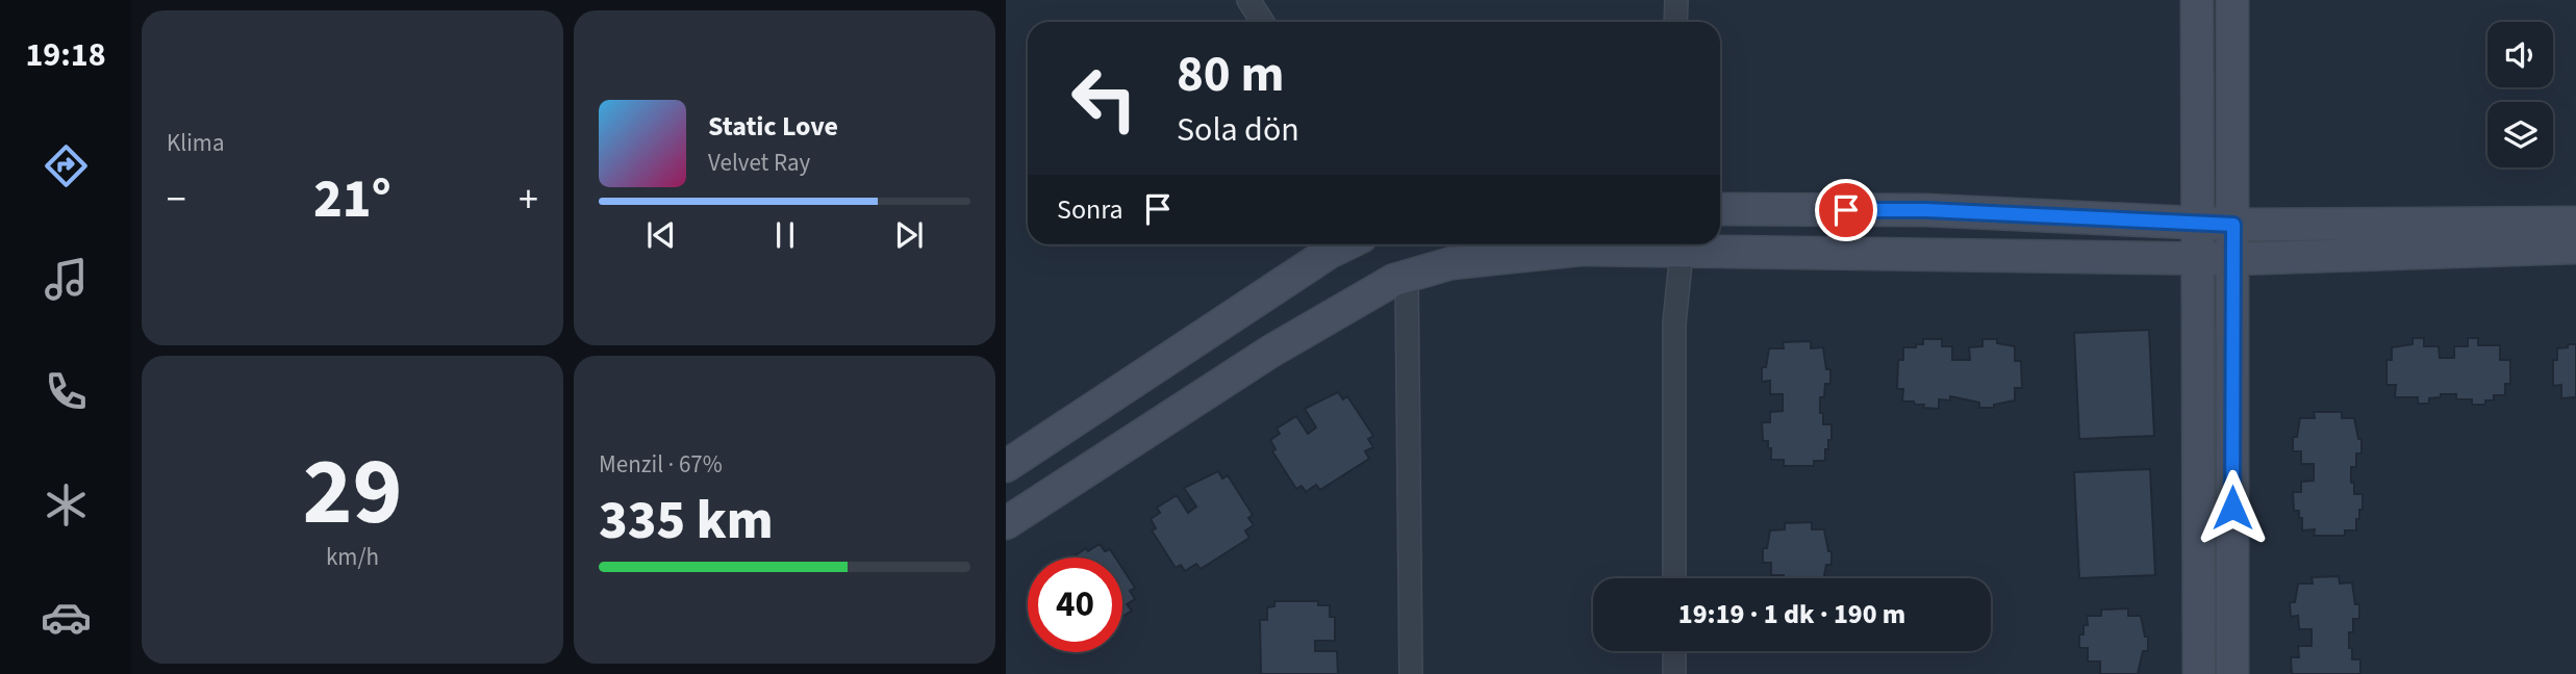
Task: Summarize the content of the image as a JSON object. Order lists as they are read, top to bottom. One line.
{"page":{"tabs":"19:18","tile":["Klima",["29","km/h"],["Menzil · 67%","335 km"]],"turn":["80 m","Sola dön"],"song":["Static Love","Velvet Ray"],"heat":["−","21°","+"],"then":"Sonra","limit":"40","trip":"19:19 · 1 dk · 190 m"}}
